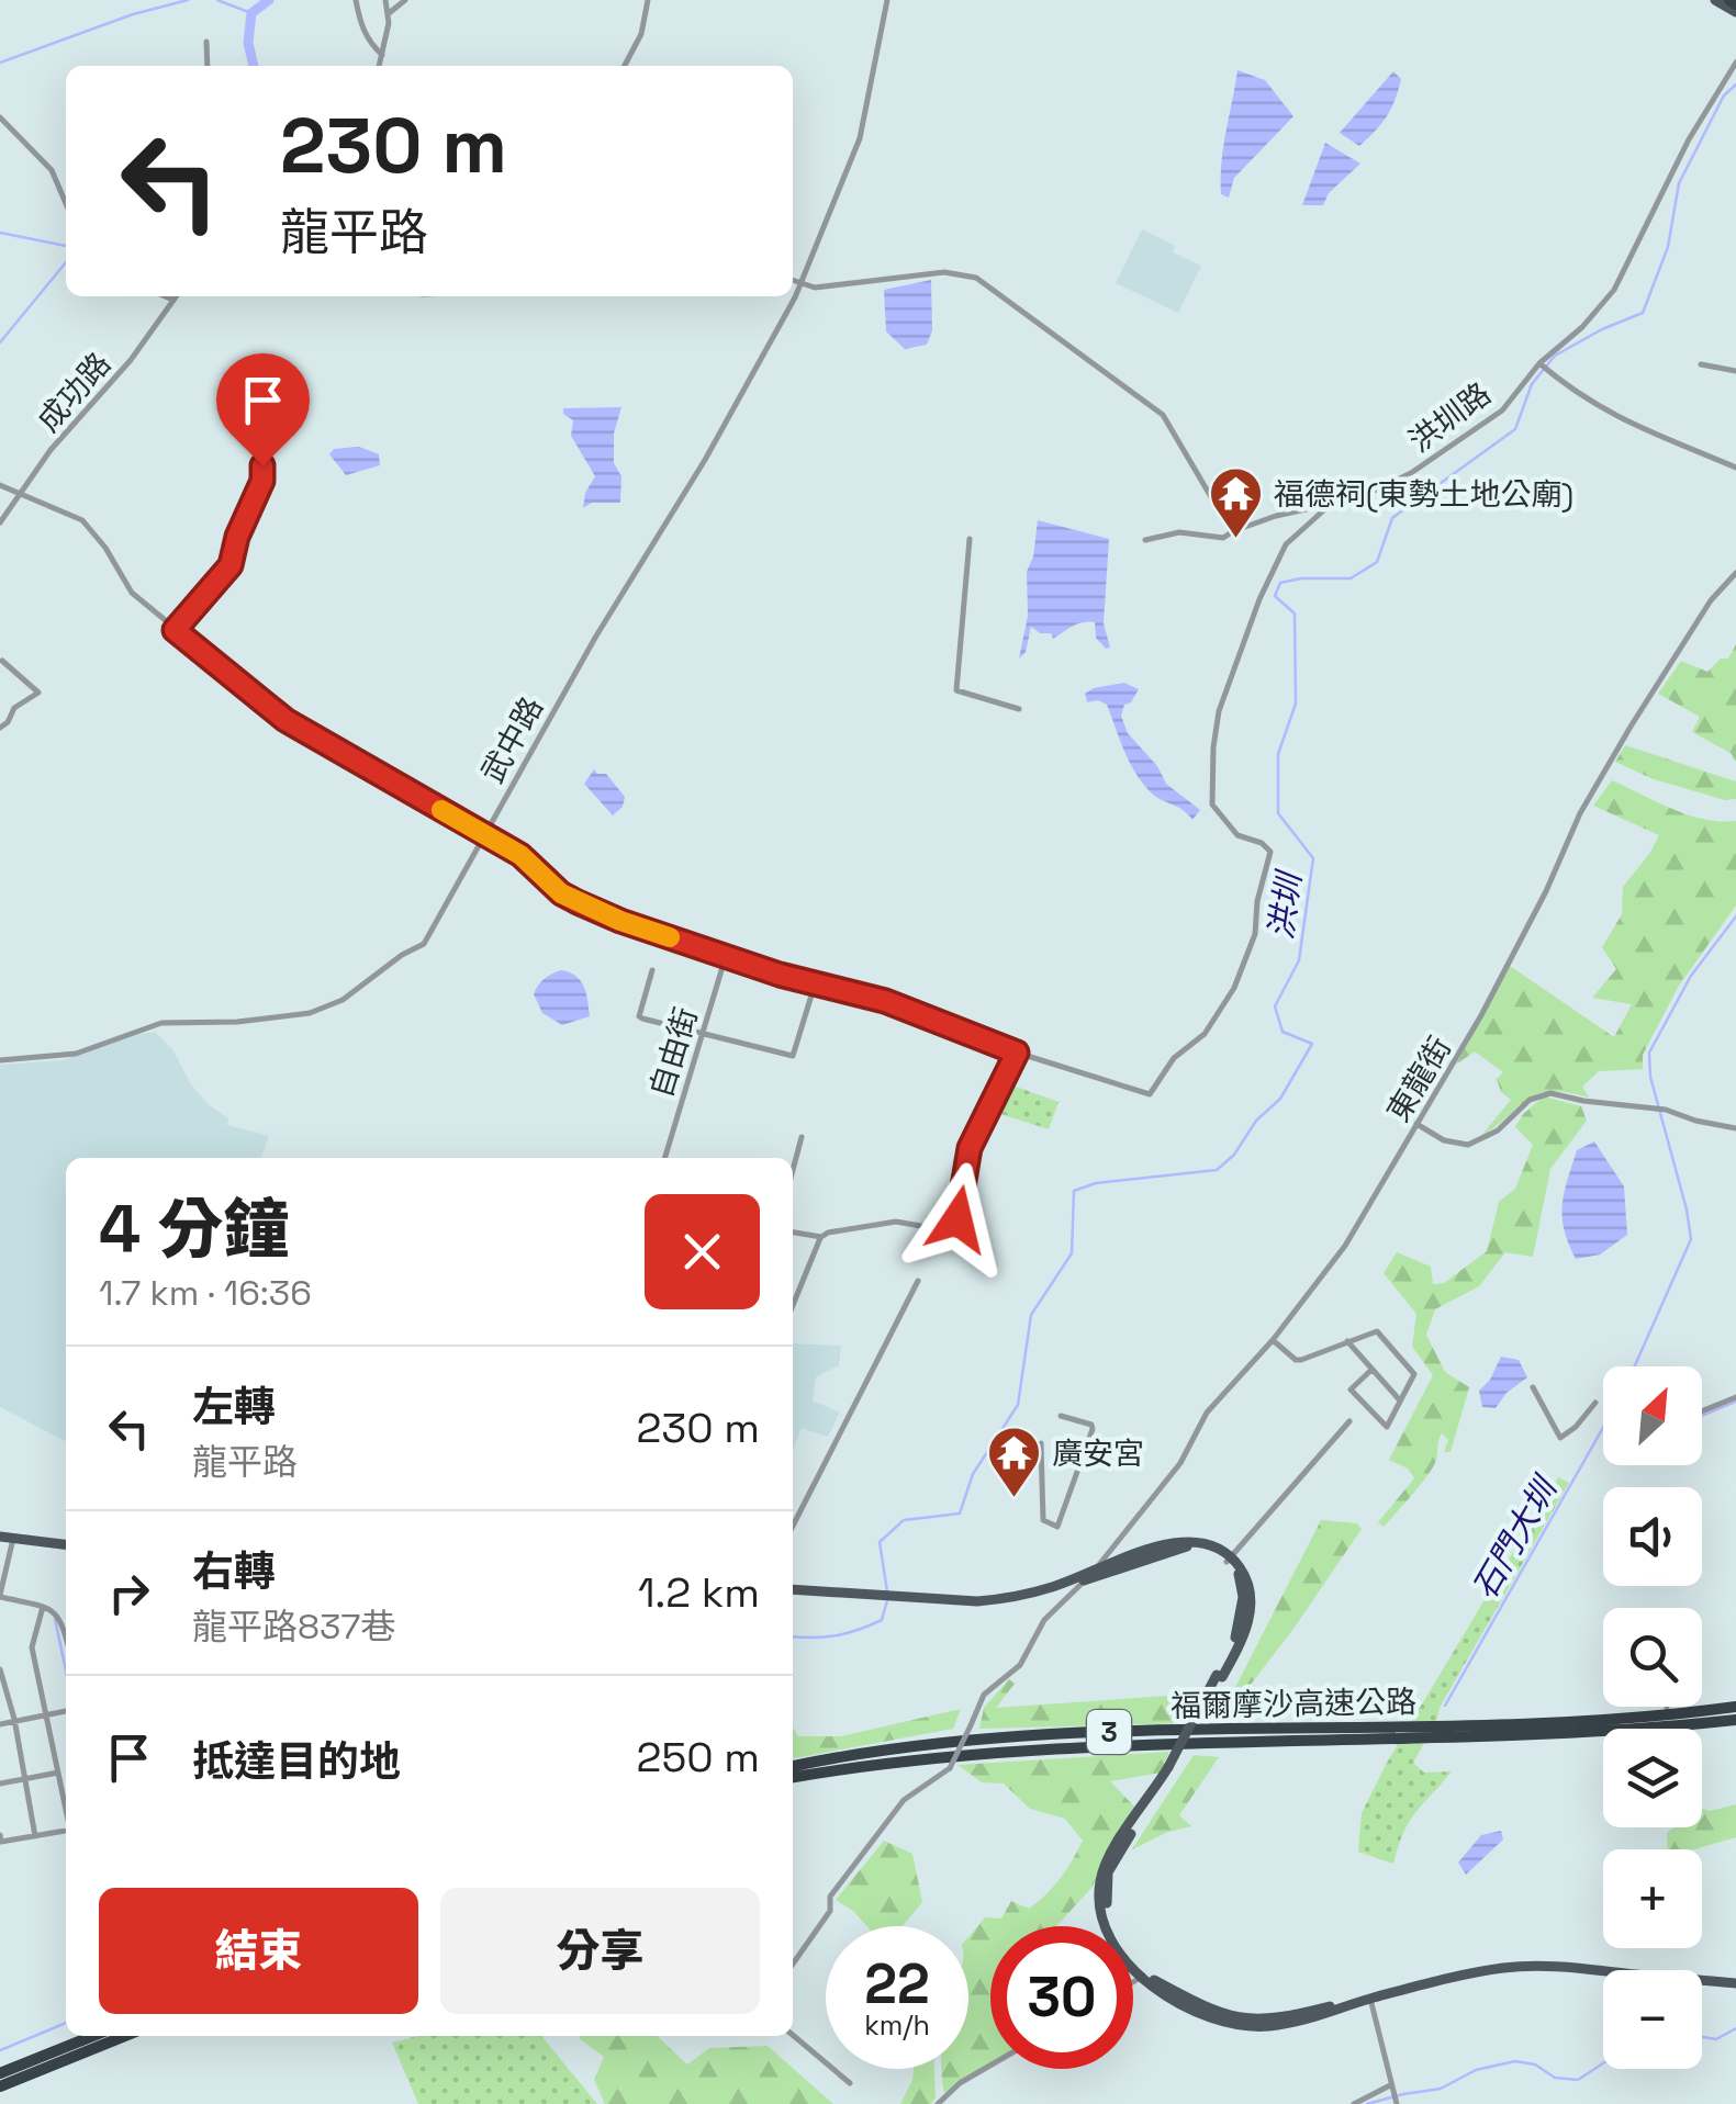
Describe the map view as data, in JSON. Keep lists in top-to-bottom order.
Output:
{
  "streets": {
    "highway": ["福爾摩沙高速公路", "3"],
    "street": [
      "成功路",
      "洪圳路",
      "武中路",
      "自由街",
      "東龍街"
    ]
  },
  "water": ["洪圳", "石門大圳"],
  "places": {
    "temple": ["福德祠(東勢土地公廟)", "廣安宮"]
  },
  "north": "top right",
  "page": {
    "turn": ["230 m", "龍平路"],
    "heading": ["4 分鐘", "1.7 km · 16:36"],
    "list": [
      {
        "name": "左轉",
        "note": "龍平路",
        "value": "230 m"
      },
      {
        "name": "右轉",
        "note": "龍平路837巷",
        "value": "1.2 km"
      },
      {
        "name": "抵達目的地",
        "value": "250 m"
      }
    ],
    "map_buttons": ["+", "−"],
    "buttons": ["結束", "分享"],
    "speed": "22 km/h",
    "limit": "30"
  }
}
